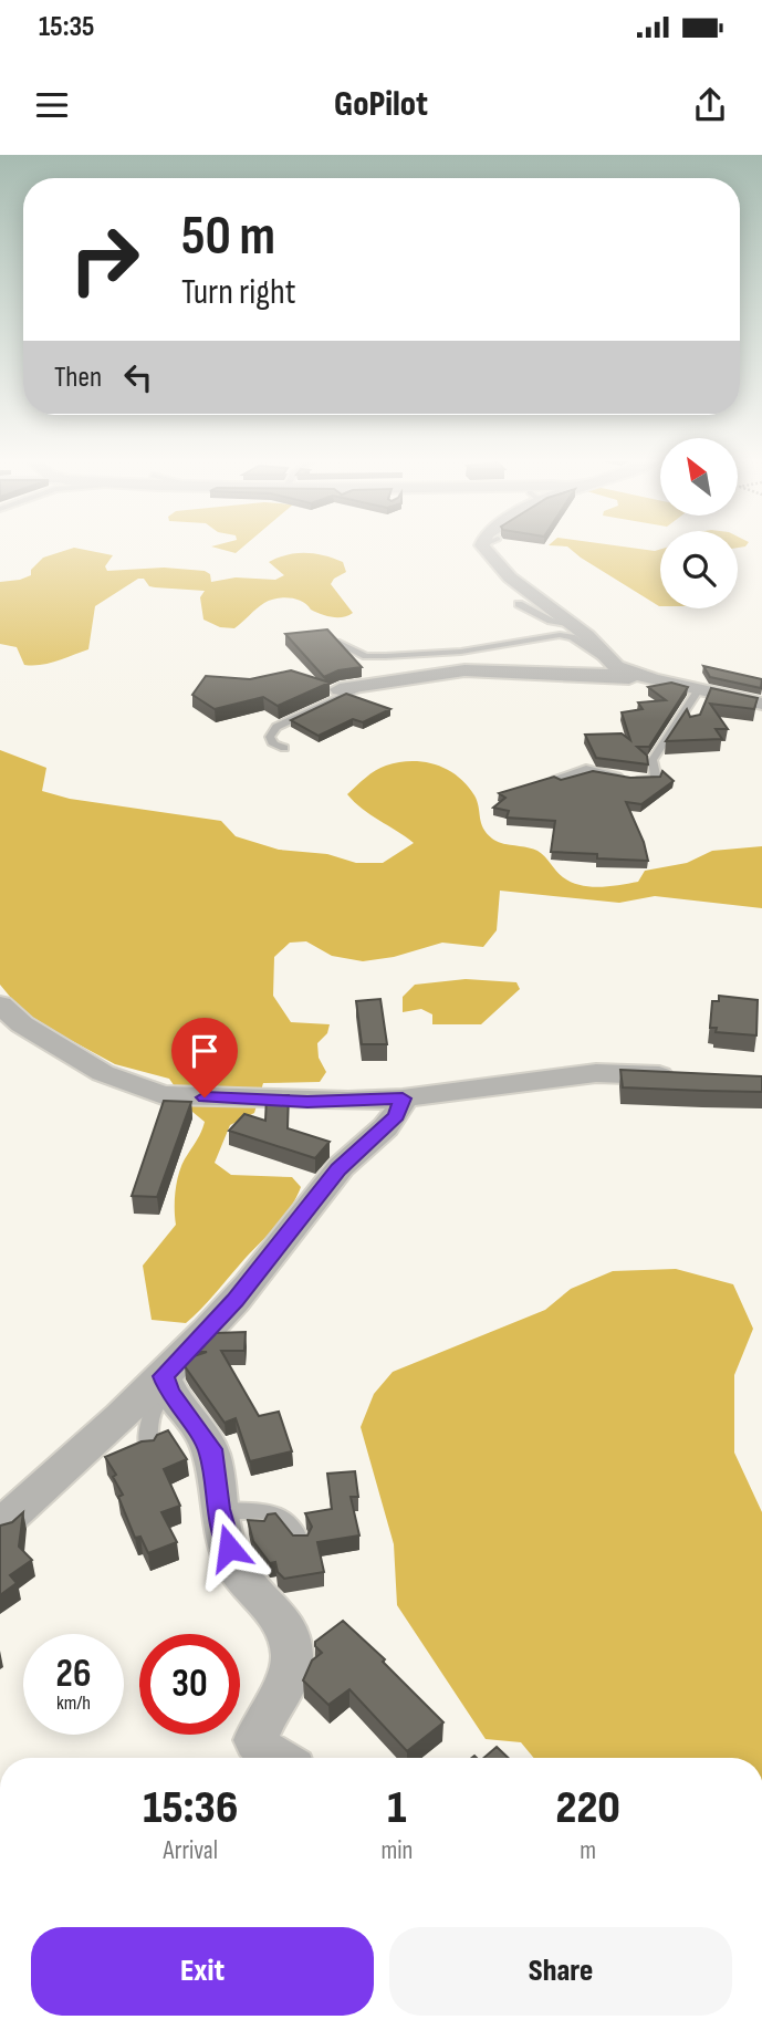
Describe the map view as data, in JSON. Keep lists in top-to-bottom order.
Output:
{
  "north": "top left",
  "page": {
    "status": "15:35",
    "header": "GoPilot",
    "turn": ["50 m", "Turn right"],
    "then": "Then",
    "speed": "26 km/h",
    "limit": "30",
    "eta": [
      "15:36",
      "Arrival",
      "1",
      "min",
      "220",
      "m"
    ],
    "buttons": ["Exit", "Share"]
  }
}
